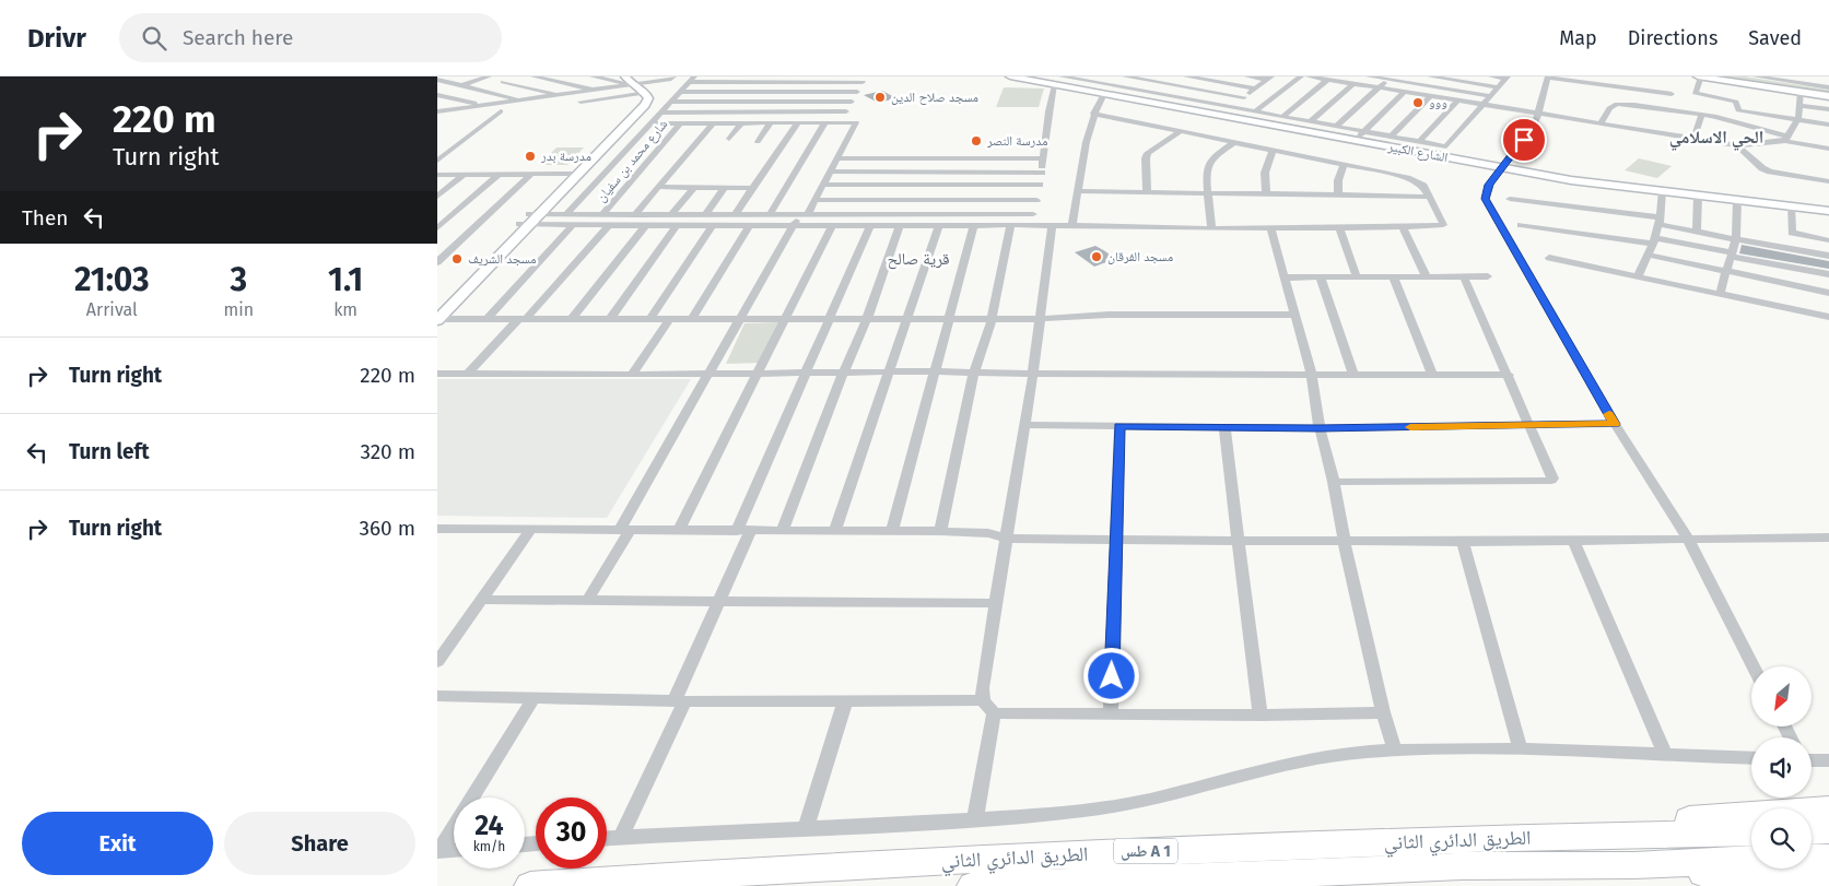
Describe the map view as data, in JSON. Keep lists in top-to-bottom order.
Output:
{
  "streets": {
    "highway": ["الطريق الدائري الثاني", "طس A 1"],
    "street": ["الشارع الكبير", "شارع محمد بن سفيان"]
  },
  "districts": ["الحي الاسلامي", "قرية صالح"],
  "places": [
    "مسجد صلاح الدين",
    "ووو",
    "مدرسة النصر",
    "مدرسة بدر",
    "مسجد الفرقان",
    "مسجد الشريف"
  ],
  "north": "bottom left",
  "page": {
    "header": "Drivr",
    "search": "Search here",
    "nav": ["Map", "Directions", "Saved"],
    "turn": ["220 m", "Turn right"],
    "then": "Then",
    "eta": [
      "21:03",
      "Arrival",
      "3",
      "min",
      "1.1",
      "km"
    ],
    "list": [
      {
        "name": "Turn right",
        "value": "220 m"
      },
      {
        "name": "Turn left",
        "value": "320 m"
      },
      {
        "name": "Turn right",
        "value": "360 m"
      }
    ],
    "speed": "24 km/h",
    "limit": "30",
    "buttons": ["Exit", "Share"]
  }
}
